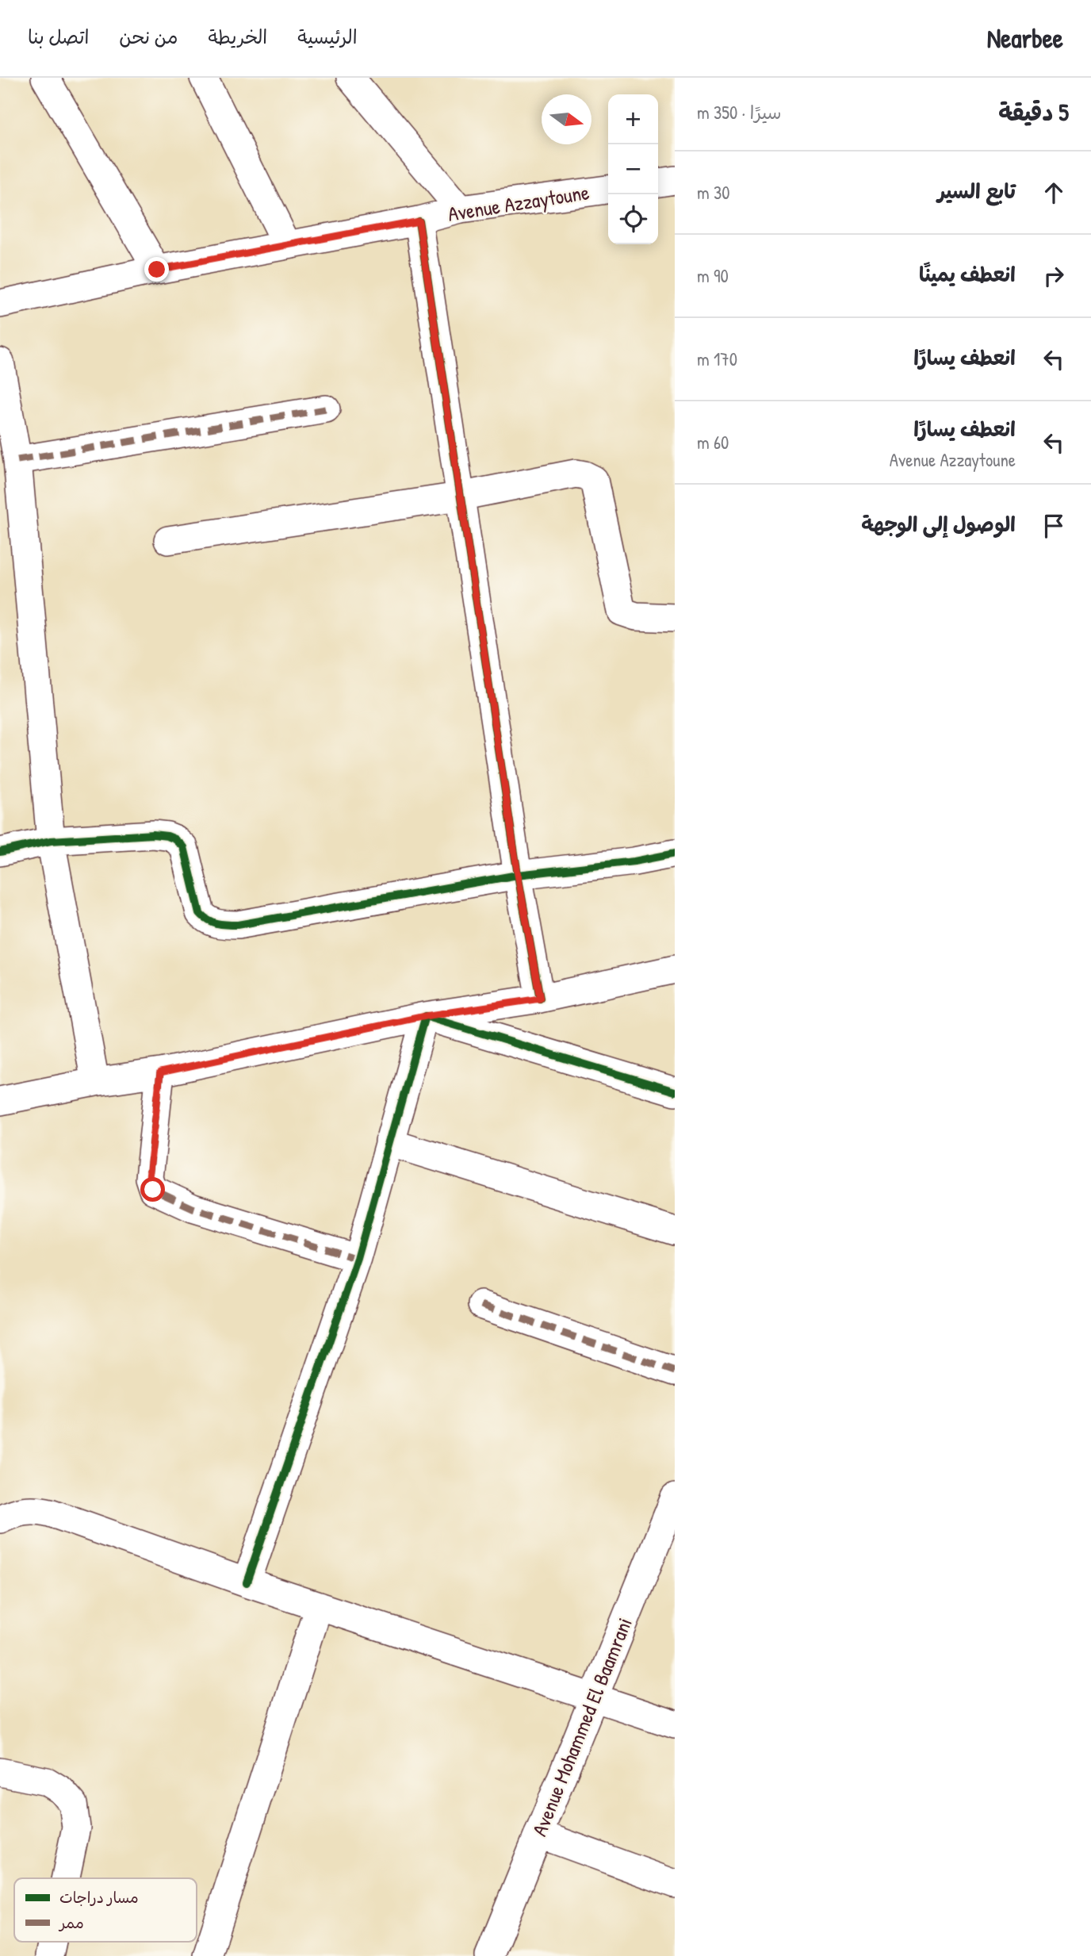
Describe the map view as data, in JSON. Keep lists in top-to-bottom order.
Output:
{
  "streets": {
    "street": ["Avenue Azzaytoune", "Avenue Mohammed El Baamrani"]
  },
  "legend": ["مسار دراجات", "ممر"],
  "north": "right",
  "page": {
    "header": "Nearbee",
    "nav": [
      "الرئيسية",
      "الخريطة",
      "من نحن",
      "اتصل بنا"
    ],
    "heading": ["5 دقيقة", "سيرًا · 350 m"],
    "map_buttons": ["+", "−"],
    "list": [
      ["تابع السير", "30 m"],
      ["انعطف يمينًا", "90 m"],
      ["انعطف يسارًا", "170 m"],
      ["انعطف يسارًا", "Avenue Azzaytoune", "60 m"],
      "الوصول إلى الوجهة"
    ]
  }
}
